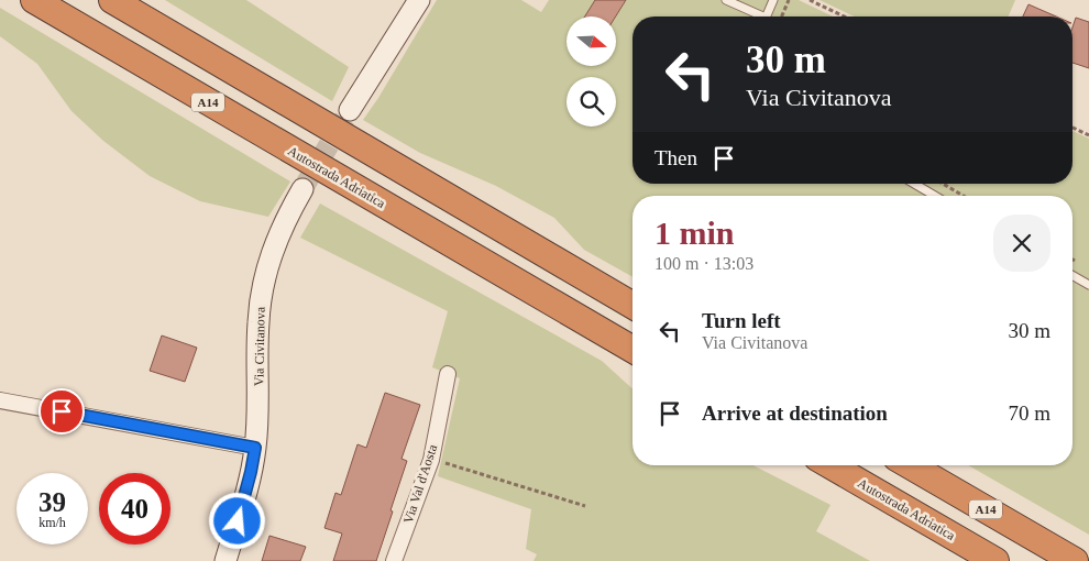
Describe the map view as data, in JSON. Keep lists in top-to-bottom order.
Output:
{
  "streets": {
    "highway": ["A14", "Autostrada Adriatica"],
    "street": ["Via Civitanova", "Via Val d'Aosta"]
  },
  "north": "right",
  "page": {
    "turn": ["30 m", "Via Civitanova"],
    "then": "Then",
    "heading": ["1 min", "100 m · 13:03"],
    "list": [
      {
        "name": "Turn left",
        "note": "Via Civitanova",
        "value": "30 m"
      },
      {
        "name": "Arrive at destination",
        "value": "70 m"
      }
    ],
    "speed": "39 km/h",
    "limit": "40"
  }
}
